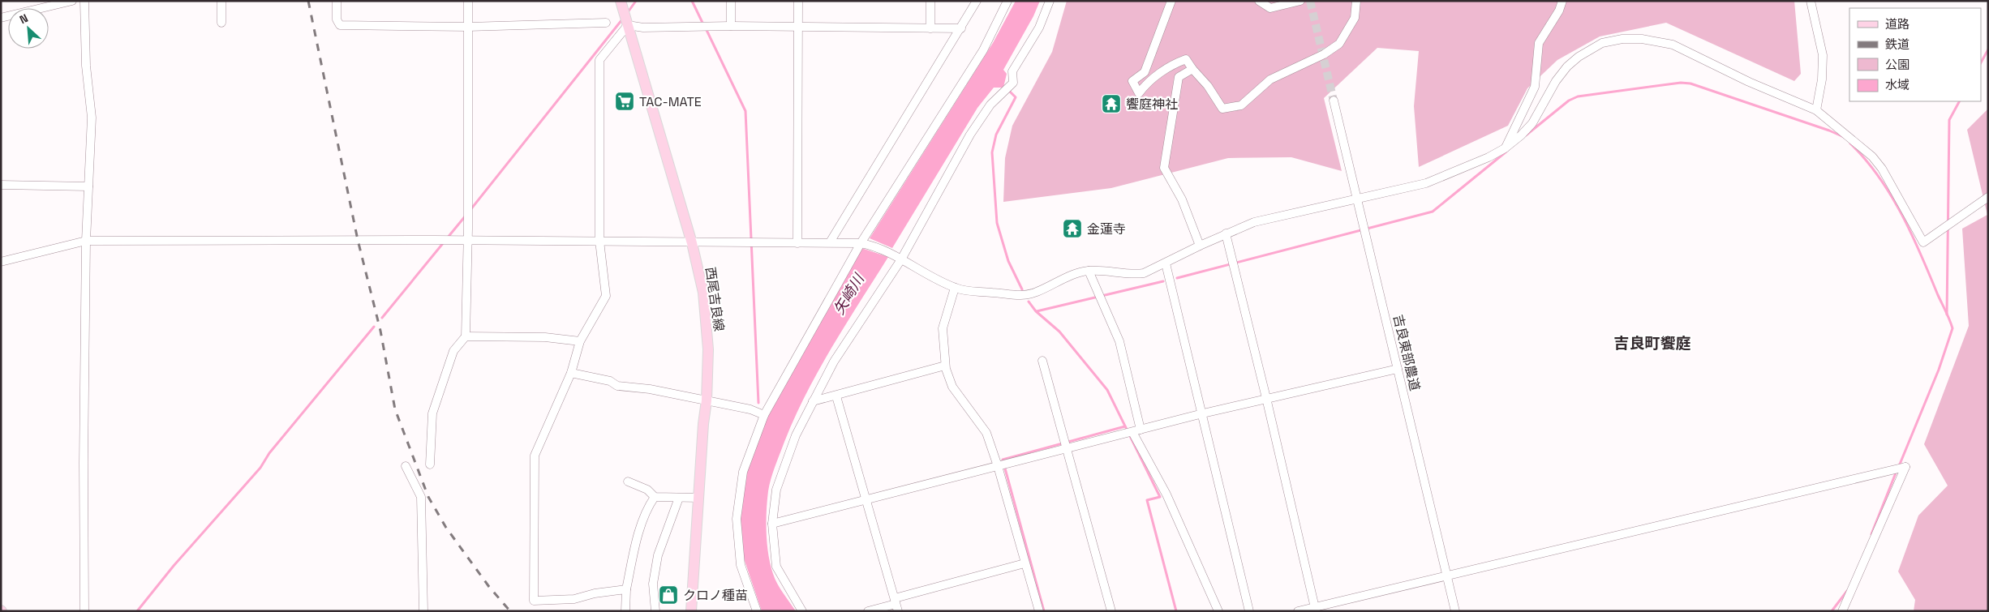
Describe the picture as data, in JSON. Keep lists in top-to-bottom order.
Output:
{
  "streets": {
    "main road": ["西尾吉良線"],
    "street": ["吉良東部農道"]
  },
  "districts": ["吉良町饗庭"],
  "water": ["矢崎川"],
  "places": {
    "supermarket": ["TAC-MATE"],
    "temple": ["饗庭神社", "金蓮寺"],
    "shop": ["クロノ種苗"]
  },
  "legend": [
    "道路",
    "鉄道",
    "公園",
    "水域"
  ],
  "north": "top left"
}
